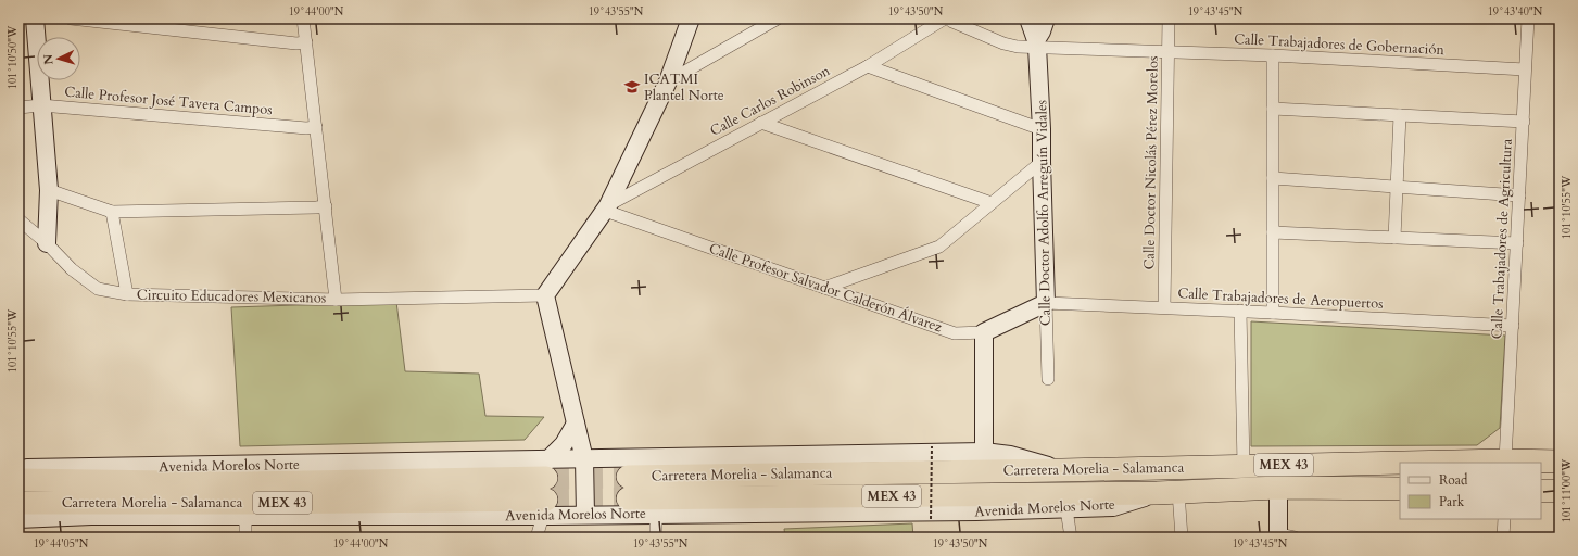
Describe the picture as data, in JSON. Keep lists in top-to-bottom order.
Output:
{
  "streets": {
    "highway": ["MEX 43", "Carretera Morelia - Salamanca"],
    "street": [
      "Calle Trabajadores de Gobernación",
      "Calle Profesor José Tavera Campos",
      "Calle Carlos Robinson",
      "Calle Doctor Nicolás Pérez Morelos",
      "Calle Doctor Adolfo Arreguín Vidales",
      "Calle Trabajadores de Agricultura",
      "Calle Profesor Salvador Calderón Álvarez",
      "Circuito Educadores Mexicanos",
      "Calle Trabajadores de Aeropuertos",
      "Avenida Morelos Norte"
    ]
  },
  "crossings": [
    ["Calle Trabajadores de Gobernación", "Calle Doctor Nicolás Pérez Morelos"],
    ["Calle Trabajadores de Gobernación", "Calle Doctor Adolfo Arreguín Vidales"],
    ["Calle Trabajadores de Gobernación", "Calle Trabajadores de Agricultura"],
    ["Calle Carlos Robinson", "Calle Profesor Salvador Calderón Álvarez"],
    ["Calle Doctor Nicolás Pérez Morelos", "Calle Trabajadores de Aeropuertos"],
    ["Calle Doctor Adolfo Arreguín Vidales", "Calle Profesor Salvador Calderón Álvarez"],
    ["Calle Doctor Adolfo Arreguín Vidales", "Calle Trabajadores de Aeropuertos"],
    ["Calle Trabajadores de Agricultura", "Calle Trabajadores de Aeropuertos"],
    ["Calle Trabajadores de Agricultura", "Carretera Morelia - Salamanca"],
    ["Calle Profesor Salvador Calderón Álvarez", "Calle Trabajadores de Aeropuertos"],
    ["Avenida Morelos Norte", "Carretera Morelia - Salamanca"]
  ],
  "places": {
    "school or university": ["ICATMI Plantel Norte"]
  },
  "legend": ["Road", "Park"],
  "north": "left",
  "coordinates": [
    "19°44'00\"N",
    "19°43'55\"N",
    "19°43'50\"N",
    "19°43'45\"N",
    "19°43'40\"N",
    "101°10'50\"W",
    "101°10'55\"W",
    "101°11'00\"W",
    "19°44'05\"N"
  ]
}
